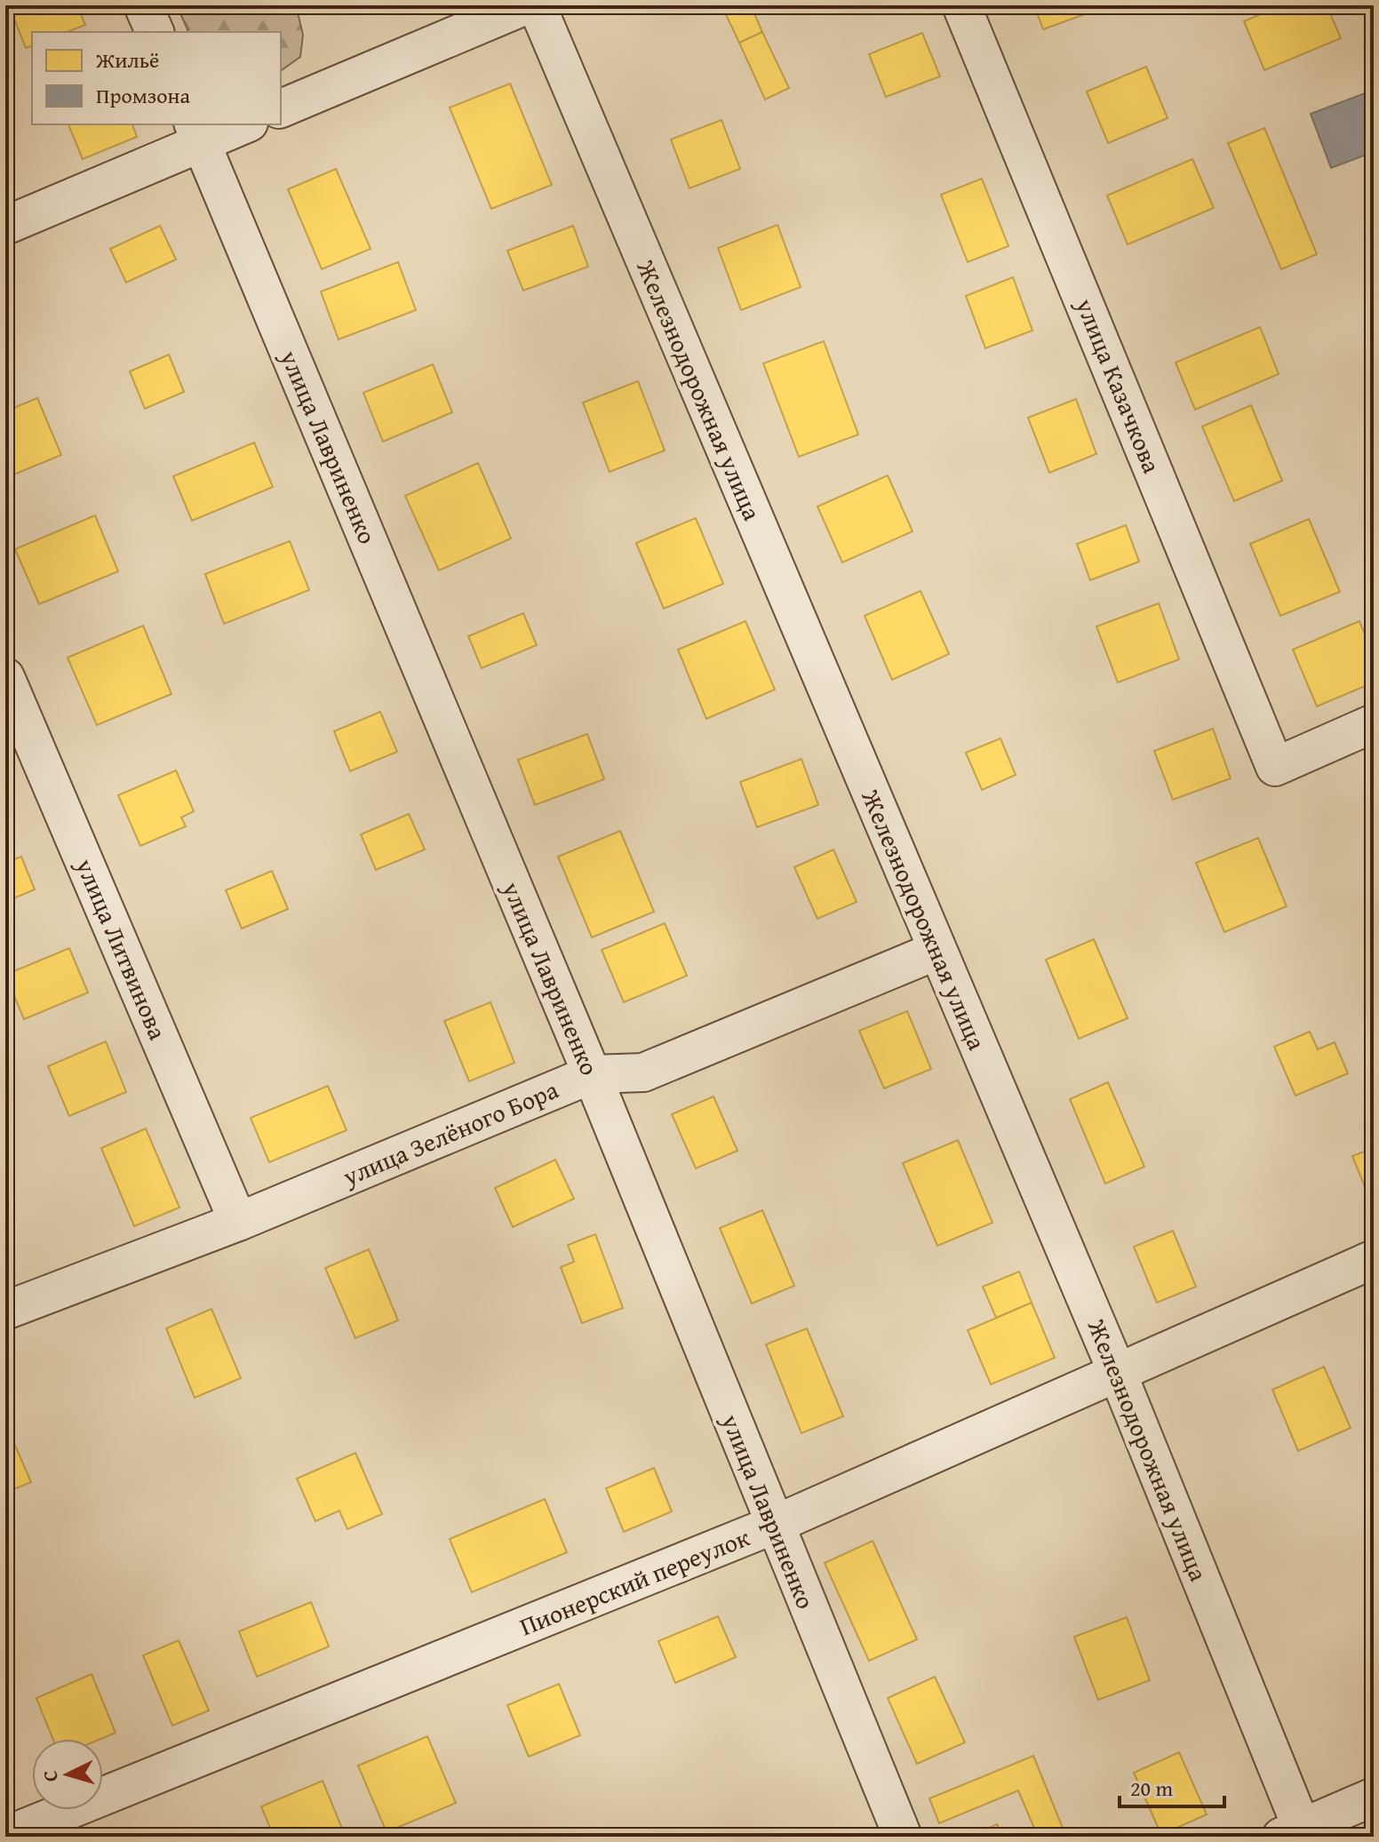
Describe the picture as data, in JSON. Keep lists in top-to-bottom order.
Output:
{
  "streets": {
    "street": [
      "улица Казачкова",
      "Железнодорожная улица",
      "улица Лавриненко",
      "улица Литвинова",
      "улица Зелёного Бора",
      "Пионерский переулок"
    ]
  },
  "crossings": [
    ["Железнодорожная улица", "улица Зелёного Бора"],
    ["Железнодорожная улица", "Пионерский переулок"],
    ["улица Лавриненко", "улица Зелёного Бора"],
    ["улица Лавриненко", "Пионерский переулок"],
    ["улица Литвинова", "улица Зелёного Бора"]
  ],
  "legend": ["Жильё", "Промзона"],
  "scale_bar": "20 m",
  "north": "left"
}
